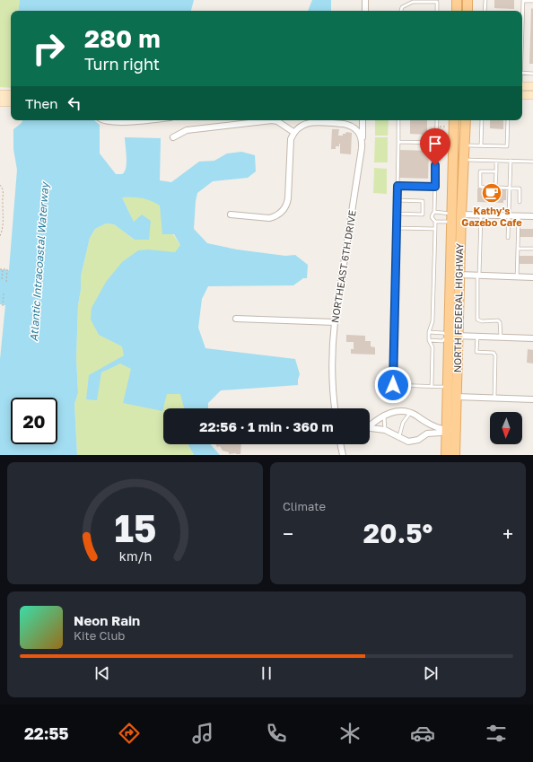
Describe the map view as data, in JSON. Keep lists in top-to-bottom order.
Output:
{
  "streets": {
    "main road": ["NORTH FEDERAL HIGHWAY"],
    "street": ["NORTHEAST 6TH DRIVE"]
  },
  "water": ["Atlantic Intracoastal Waterway"],
  "places": {
    "cafe": ["Kathy's Gazebo Cafe"]
  },
  "north": "bottom",
  "page": {
    "turn": ["280 m", "Turn right"],
    "then": "Then",
    "limit": "20",
    "trip": "22:56 · 1 min · 360 m",
    "tile": "Climate",
    "heat": ["−", "20.5°", "+"],
    "song": ["Neon Rain", "Kite Club"],
    "tabs": "22:55",
    "gauge": ["15", "km/h"]
  }
}
